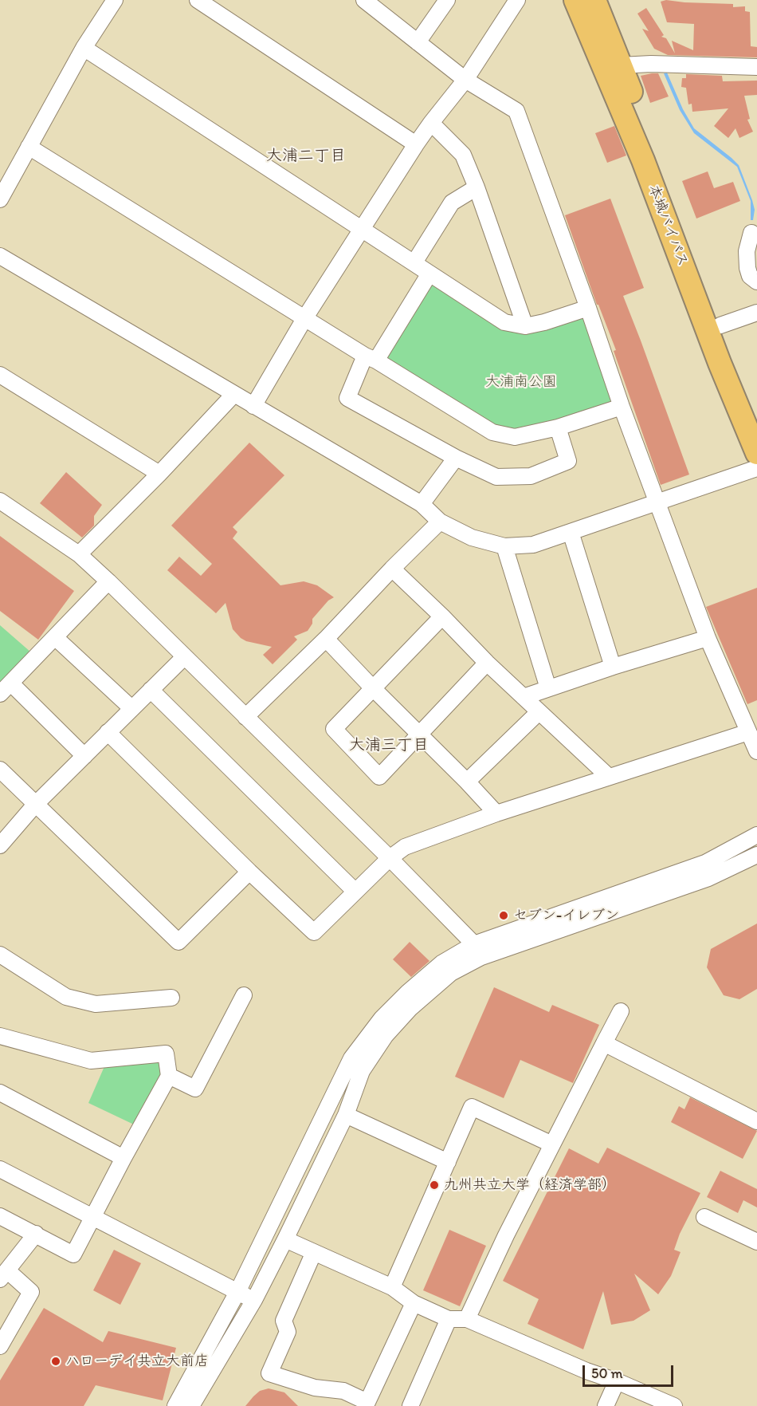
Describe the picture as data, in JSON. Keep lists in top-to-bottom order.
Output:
{
  "streets": {
    "highway": ["本城バイパス"]
  },
  "districts": ["大浦二丁目", "大浦三丁目"],
  "parks": ["大浦南公園"],
  "places": ["セブン-イレブン", "九州共立大学（経済学部）", "ハローデイ共立大前店"],
  "scale_bar": "50 m"
}
